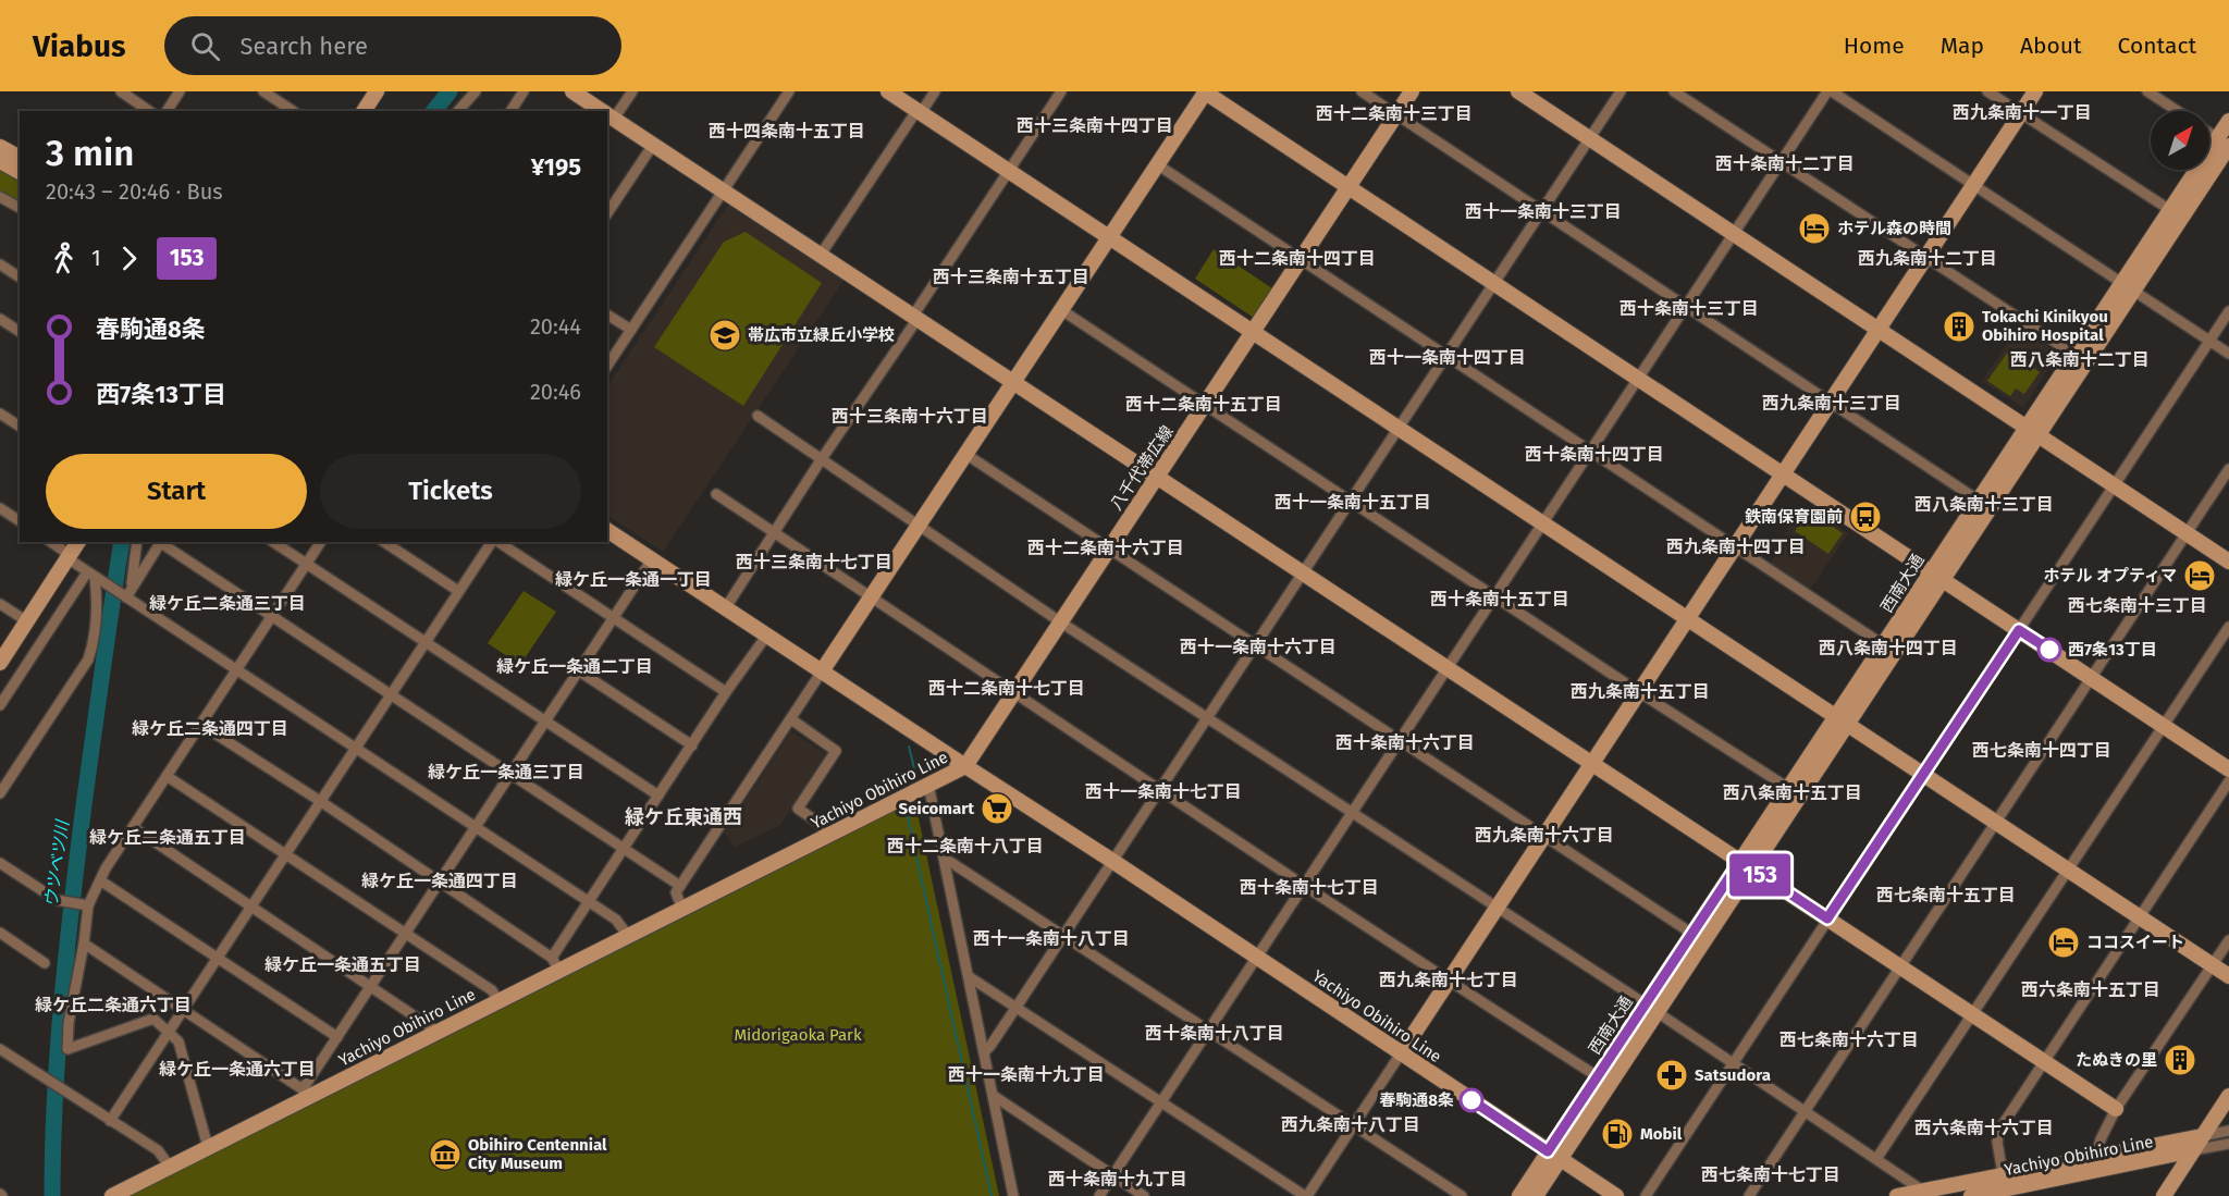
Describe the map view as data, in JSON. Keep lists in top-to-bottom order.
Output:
{
  "streets": {
    "street": ["八千代帯広線", "西南大通", "Yachiyo Obihiro Line"]
  },
  "crossings": [
    ["八千代帯広線", "Yachiyo Obihiro Line"],
    ["西南大通", "Yachiyo Obihiro Line"]
  ],
  "districts": [
    "西九条南十一丁目",
    "西十二条南十三丁目",
    "西十三条南十四丁目",
    "西十四条南十五丁目",
    "西十条南十二丁目",
    "西十一条南十三丁目",
    "西十二条南十四丁目",
    "西九条南十二丁目",
    "西十三条南十五丁目",
    "西十条南十三丁目",
    "西十一条南十四丁目",
    "西八条南十二丁目",
    "西九条南十三丁目",
    "西十二条南十五丁目",
    "西十三条南十六丁目",
    "西十条南十四丁目",
    "西十一条南十五丁目",
    "西八条南十三丁目",
    "西九条南十四丁目",
    "西十二条南十六丁目",
    "西十三条南十七丁目",
    "緑ケ丘一条通一丁目",
    "西十条南十五丁目",
    "緑ケ丘二条通三丁目",
    "西七条南十三丁目",
    "西十一条南十六丁目",
    "西八条南十四丁目",
    "緑ケ丘一条通二丁目",
    "西十二条南十七丁目",
    "西九条南十五丁目",
    "緑ケ丘二条通四丁目",
    "西十条南十六丁目",
    "西七条南十四丁目",
    "緑ケ丘一条通三丁目",
    "西十一条南十七丁目",
    "西八条南十五丁目",
    "緑ケ丘東通西",
    "西九条南十六丁目",
    "緑ケ丘二条通五丁目",
    "西十二条南十八丁目",
    "緑ケ丘一条通四丁目",
    "西十条南十七丁目",
    "西七条南十五丁目",
    "西十一条南十八丁目",
    "緑ケ丘一条通五丁目",
    "西九条南十七丁目",
    "西六条南十五丁目",
    "緑ケ丘二条通六丁目",
    "西十条南十八丁目",
    "西七条南十六丁目",
    "緑ケ丘一条通六丁目",
    "西十一条南十九丁目",
    "西九条南十八丁目",
    "西六条南十六丁目",
    "西七条南十七丁目",
    "西十条南十九丁目"
  ],
  "water": ["ウツベツ川"],
  "parks": ["Midorigaoka Park"],
  "places": {
    "hotel": ["ホテル森の時間", "ホテル オプティマ", "ココスイート"],
    "building": ["Tokachi Kinikyou Obihiro Hospital", "たぬきの里"],
    "school or university": ["帯広市立緑丘小学校"],
    "bus stop": ["鉄南保育園前"],
    "other": ["西7条13丁目", "春駒通8条"],
    "supermarket": ["Seicomart"],
    "pharmacy": ["Satsudora"],
    "fuel station": ["Mobil"],
    "museum": ["Obihiro Centennial City Museum"]
  },
  "lines": ["bus line 153"],
  "north": "top right",
  "page": {
    "header": "Viabus",
    "search": "Search here",
    "nav": [
      "Home",
      "Map",
      "About",
      "Contact"
    ],
    "on_map": "153",
    "heading": ["3 min", "20:43 – 20:46 · Bus", "¥195"],
    "legs": ["1", "153"],
    "list": [
      {
        "name": "春駒通8条",
        "value": "20:44"
      },
      {
        "name": "西7条13丁目",
        "value": "20:46"
      }
    ],
    "buttons": ["Start", "Tickets"]
  }
}
